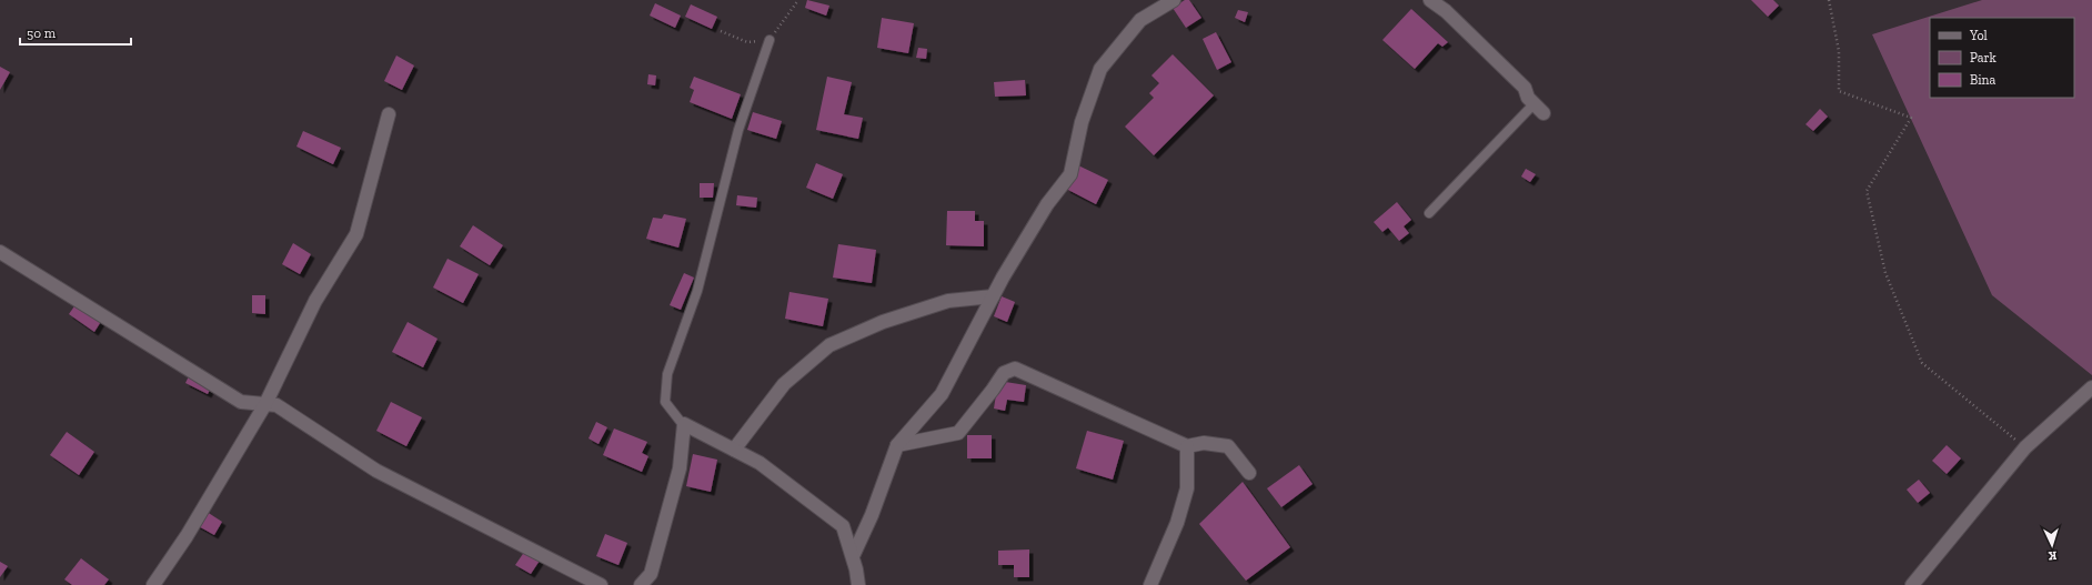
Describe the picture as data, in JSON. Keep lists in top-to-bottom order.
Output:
{
  "legend": ["Yol", "Park", "Bina"],
  "scale_bar": "50 m",
  "north": "bottom"
}
